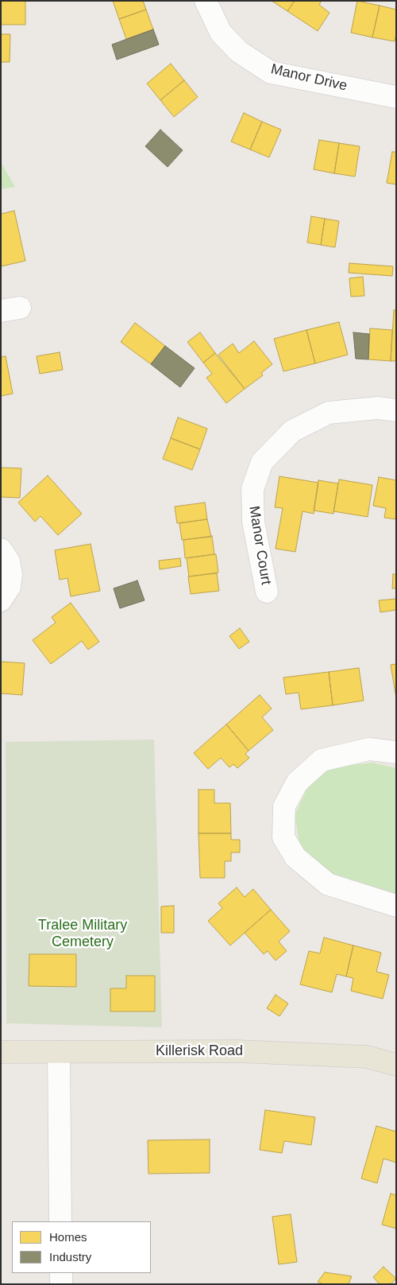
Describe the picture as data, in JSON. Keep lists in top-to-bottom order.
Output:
{
  "streets": {
    "main road": ["Killerisk Road"],
    "street": ["Manor Drive", "Manor Court"]
  },
  "parks": ["Tralee Military Cemetery"],
  "legend": ["Homes", "Industry"]
}
